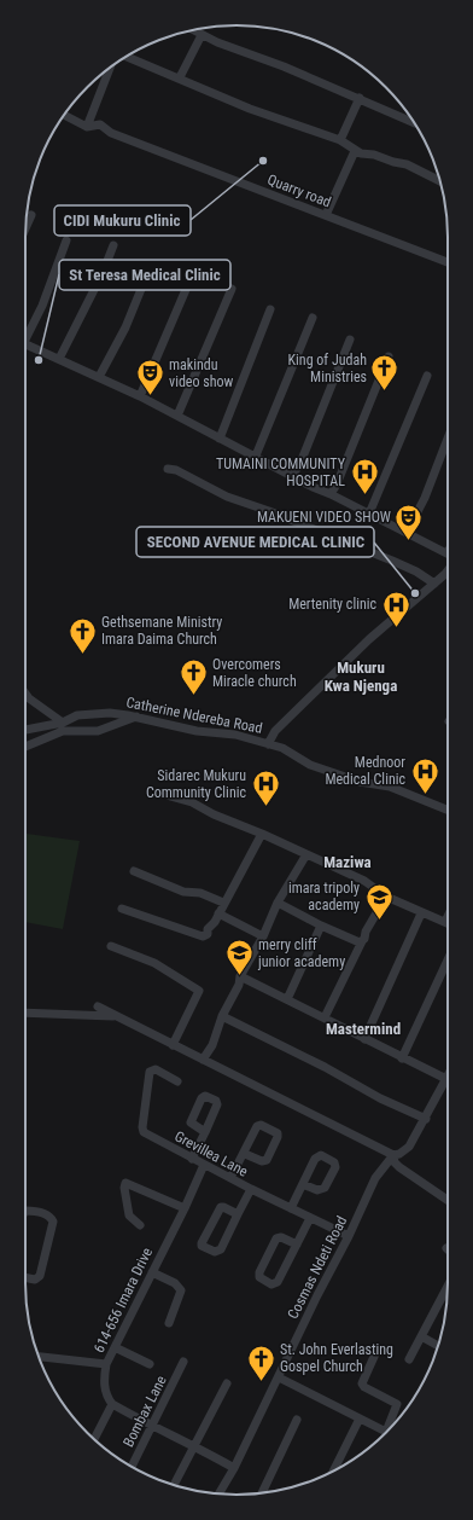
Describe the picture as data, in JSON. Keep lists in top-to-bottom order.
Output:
{
  "streets": {
    "street": [
      "Quarry road",
      "Catherine Ndereba Road",
      "Grevillea Lane",
      "Cosmas Ndeti Road",
      "614-656 Imara Drive",
      "Bombax Lane"
    ]
  },
  "crossings": [
    ["Grevillea Lane", "Cosmas Ndeti Road"],
    ["Grevillea Lane", "614-656 Imara Drive"]
  ],
  "districts": ["Mukuru Kwa Njenga", "Maziwa", "Mastermind"],
  "places": {
    "other": ["CIDI Mukuru Clinic", "St Teresa Medical Clinic", "SECOND AVENUE MEDICAL CLINIC"],
    "church": [
      "King of Judah Ministries",
      "Gethsemane Ministry Imara Daima Church",
      "Overcomers Miracle church",
      "St. John Everlasting Gospel Church"
    ],
    "theatre": ["makindu video show", "MAKUENI VIDEO SHOW"],
    "hospital": [
      "TUMAINI COMMUNITY HOSPITAL",
      "Mertenity clinic",
      "Mednoor Medical Clinic",
      "Sidarec Mukuru Community Clinic"
    ],
    "school or university": ["imara tripoly academy", "merry cliff junior academy"]
  }
}
